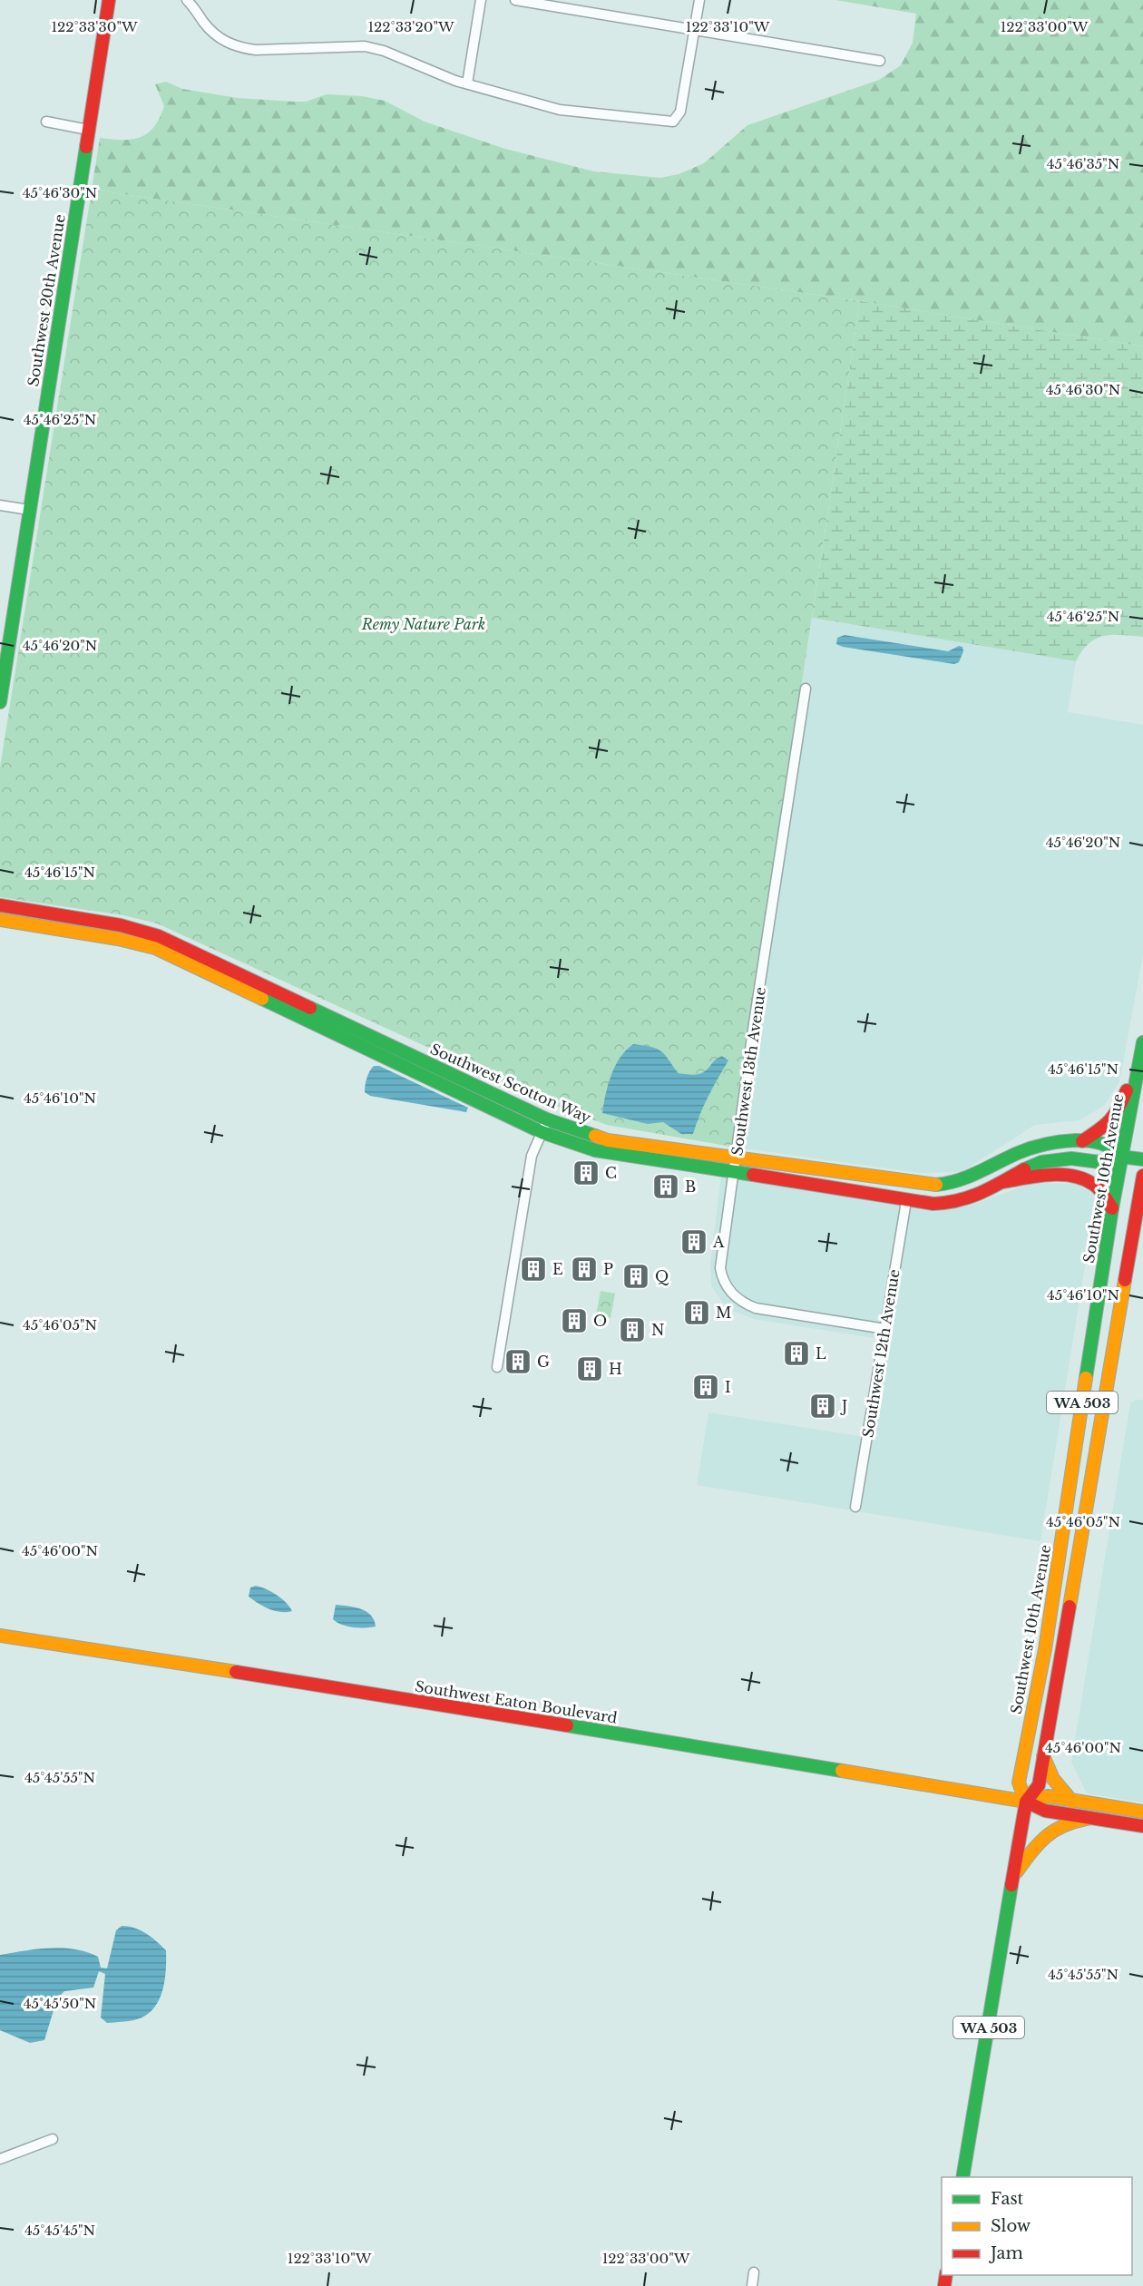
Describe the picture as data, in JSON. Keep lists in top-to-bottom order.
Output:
{
  "streets": {
    "main road": [
      "Southwest 20th Avenue",
      "Southwest Scotton Way",
      "Southwest 10th Avenue",
      "WA 503",
      "Southwest Eaton Boulevard"
    ],
    "street": ["Southwest 13th Avenue", "Southwest 12th Avenue"]
  },
  "crossings": [
    ["Southwest 13th Avenue", "Southwest Scotton Way"],
    ["Southwest 13th Avenue", "Southwest 12th Avenue"],
    ["Southwest Scotton Way", "Southwest 10th Avenue"],
    ["Southwest Scotton Way", "Southwest 12th Avenue"],
    ["Southwest 10th Avenue", "Southwest Eaton Boulevard"]
  ],
  "parks": ["Remy Nature Park"],
  "places": {
    "building": [
      "C",
      "B",
      "A",
      "E",
      "P",
      "Q",
      "M",
      "O",
      "N",
      "L",
      "G",
      "H",
      "I",
      "J"
    ]
  },
  "legend": ["Fast", "Slow", "Jam"],
  "coordinates": [
    "122°33'30\"W",
    "122°33'20\"W",
    "122°33'10\"W",
    "122°33'00\"W",
    "45°46'35\"N",
    "45°46'30\"N",
    "45°46'25\"N",
    "45°46'20\"N",
    "45°46'15\"N",
    "45°46'10\"N",
    "45°46'05\"N",
    "45°46'00\"N",
    "45°45'55\"N",
    "45°45'50\"N",
    "45°45'45\"N"
  ]
}
